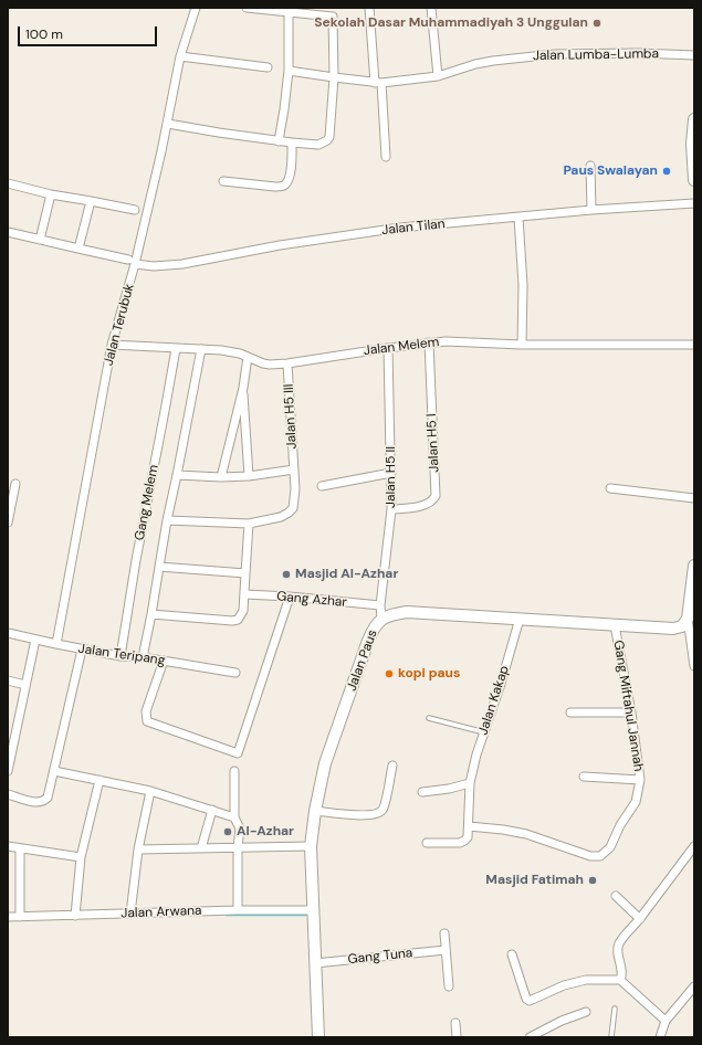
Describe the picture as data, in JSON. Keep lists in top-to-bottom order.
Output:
{
  "streets": {
    "main road": ["Jalan Paus"],
    "street": [
      "Jalan Lumba-Lumba",
      "Jalan Tilan",
      "Jalan Terubuk",
      "Jalan Melem",
      "Jalan H5 III",
      "Jalan H5 I",
      "Jalan H5 II",
      "Gang Melem",
      "Gang Azhar",
      "Jalan Teripang",
      "Jalan Kakap",
      "Gang Miftahul Jannah",
      "Jalan Arwana",
      "Gang Tuna"
    ]
  },
  "crossings": [
    ["Jalan Tilan", "Jalan Terubuk"],
    ["Jalan Terubuk", "Jalan Melem"],
    ["Jalan Terubuk", "Jalan Teripang"],
    ["Jalan Melem", "Jalan H5 III"],
    ["Jalan Melem", "Jalan H5 I"],
    ["Jalan Melem", "Jalan H5 II"],
    ["Jalan Melem", "Gang Melem"],
    ["Jalan H5 I", "Jalan H5 II"],
    ["Jalan H5 II", "Gang Azhar"],
    ["Jalan H5 II", "Jalan Paus"],
    ["Gang Melem", "Jalan Teripang"],
    ["Jalan Paus", "Jalan Kakap"],
    ["Jalan Paus", "Gang Miftahul Jannah"],
    ["Jalan Paus", "Jalan Arwana"],
    ["Jalan Paus", "Gang Tuna"],
    ["Jalan Kakap", "Gang Miftahul Jannah"]
  ],
  "places": [
    "Sekolah Dasar Muhammadiyah 3 Unggulan",
    "Paus Swalayan",
    "Masjid Al-Azhar",
    "kopi paus",
    "Al-Azhar",
    "Masjid Fatimah"
  ],
  "scale_bar": "100 m"
}
